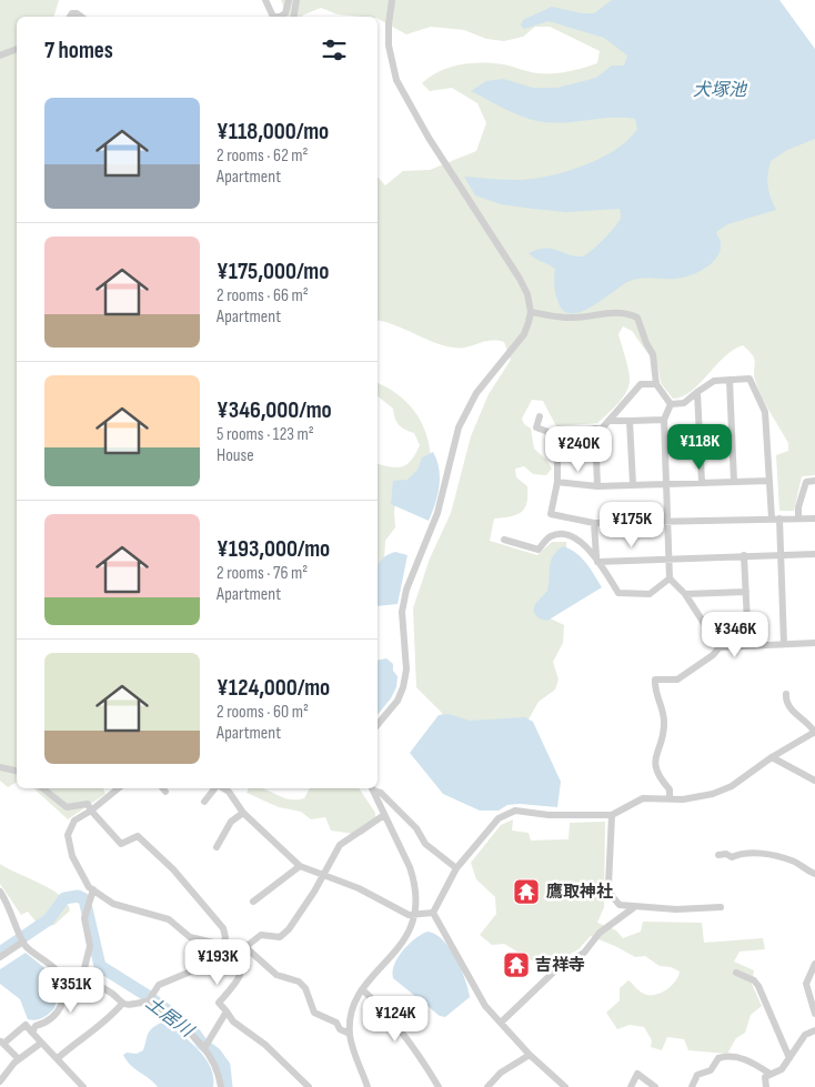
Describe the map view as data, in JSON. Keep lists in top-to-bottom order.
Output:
{
  "water": ["犬塚池", "土居川"],
  "places": {
    "temple": ["鷹取神社", "吉祥寺"]
  },
  "page": {
    "heading": "7 homes",
    "list": [
      {
        "name": "¥118,000/mo",
        "note": "2 rooms · 62 m² · Apartment"
      },
      {
        "name": "¥175,000/mo",
        "note": "2 rooms · 66 m² · Apartment"
      },
      {
        "name": "¥346,000/mo",
        "note": "5 rooms · 123 m² · House"
      },
      {
        "name": "¥193,000/mo",
        "note": "2 rooms · 76 m² · Apartment"
      },
      {
        "name": "¥124,000/mo",
        "note": "2 rooms · 60 m² · Apartment"
      }
    ],
    "price": [
      "¥118K",
      "¥240K",
      "¥175K",
      "¥346K",
      "¥193K",
      "¥351K",
      "¥124K"
    ]
  }
}
